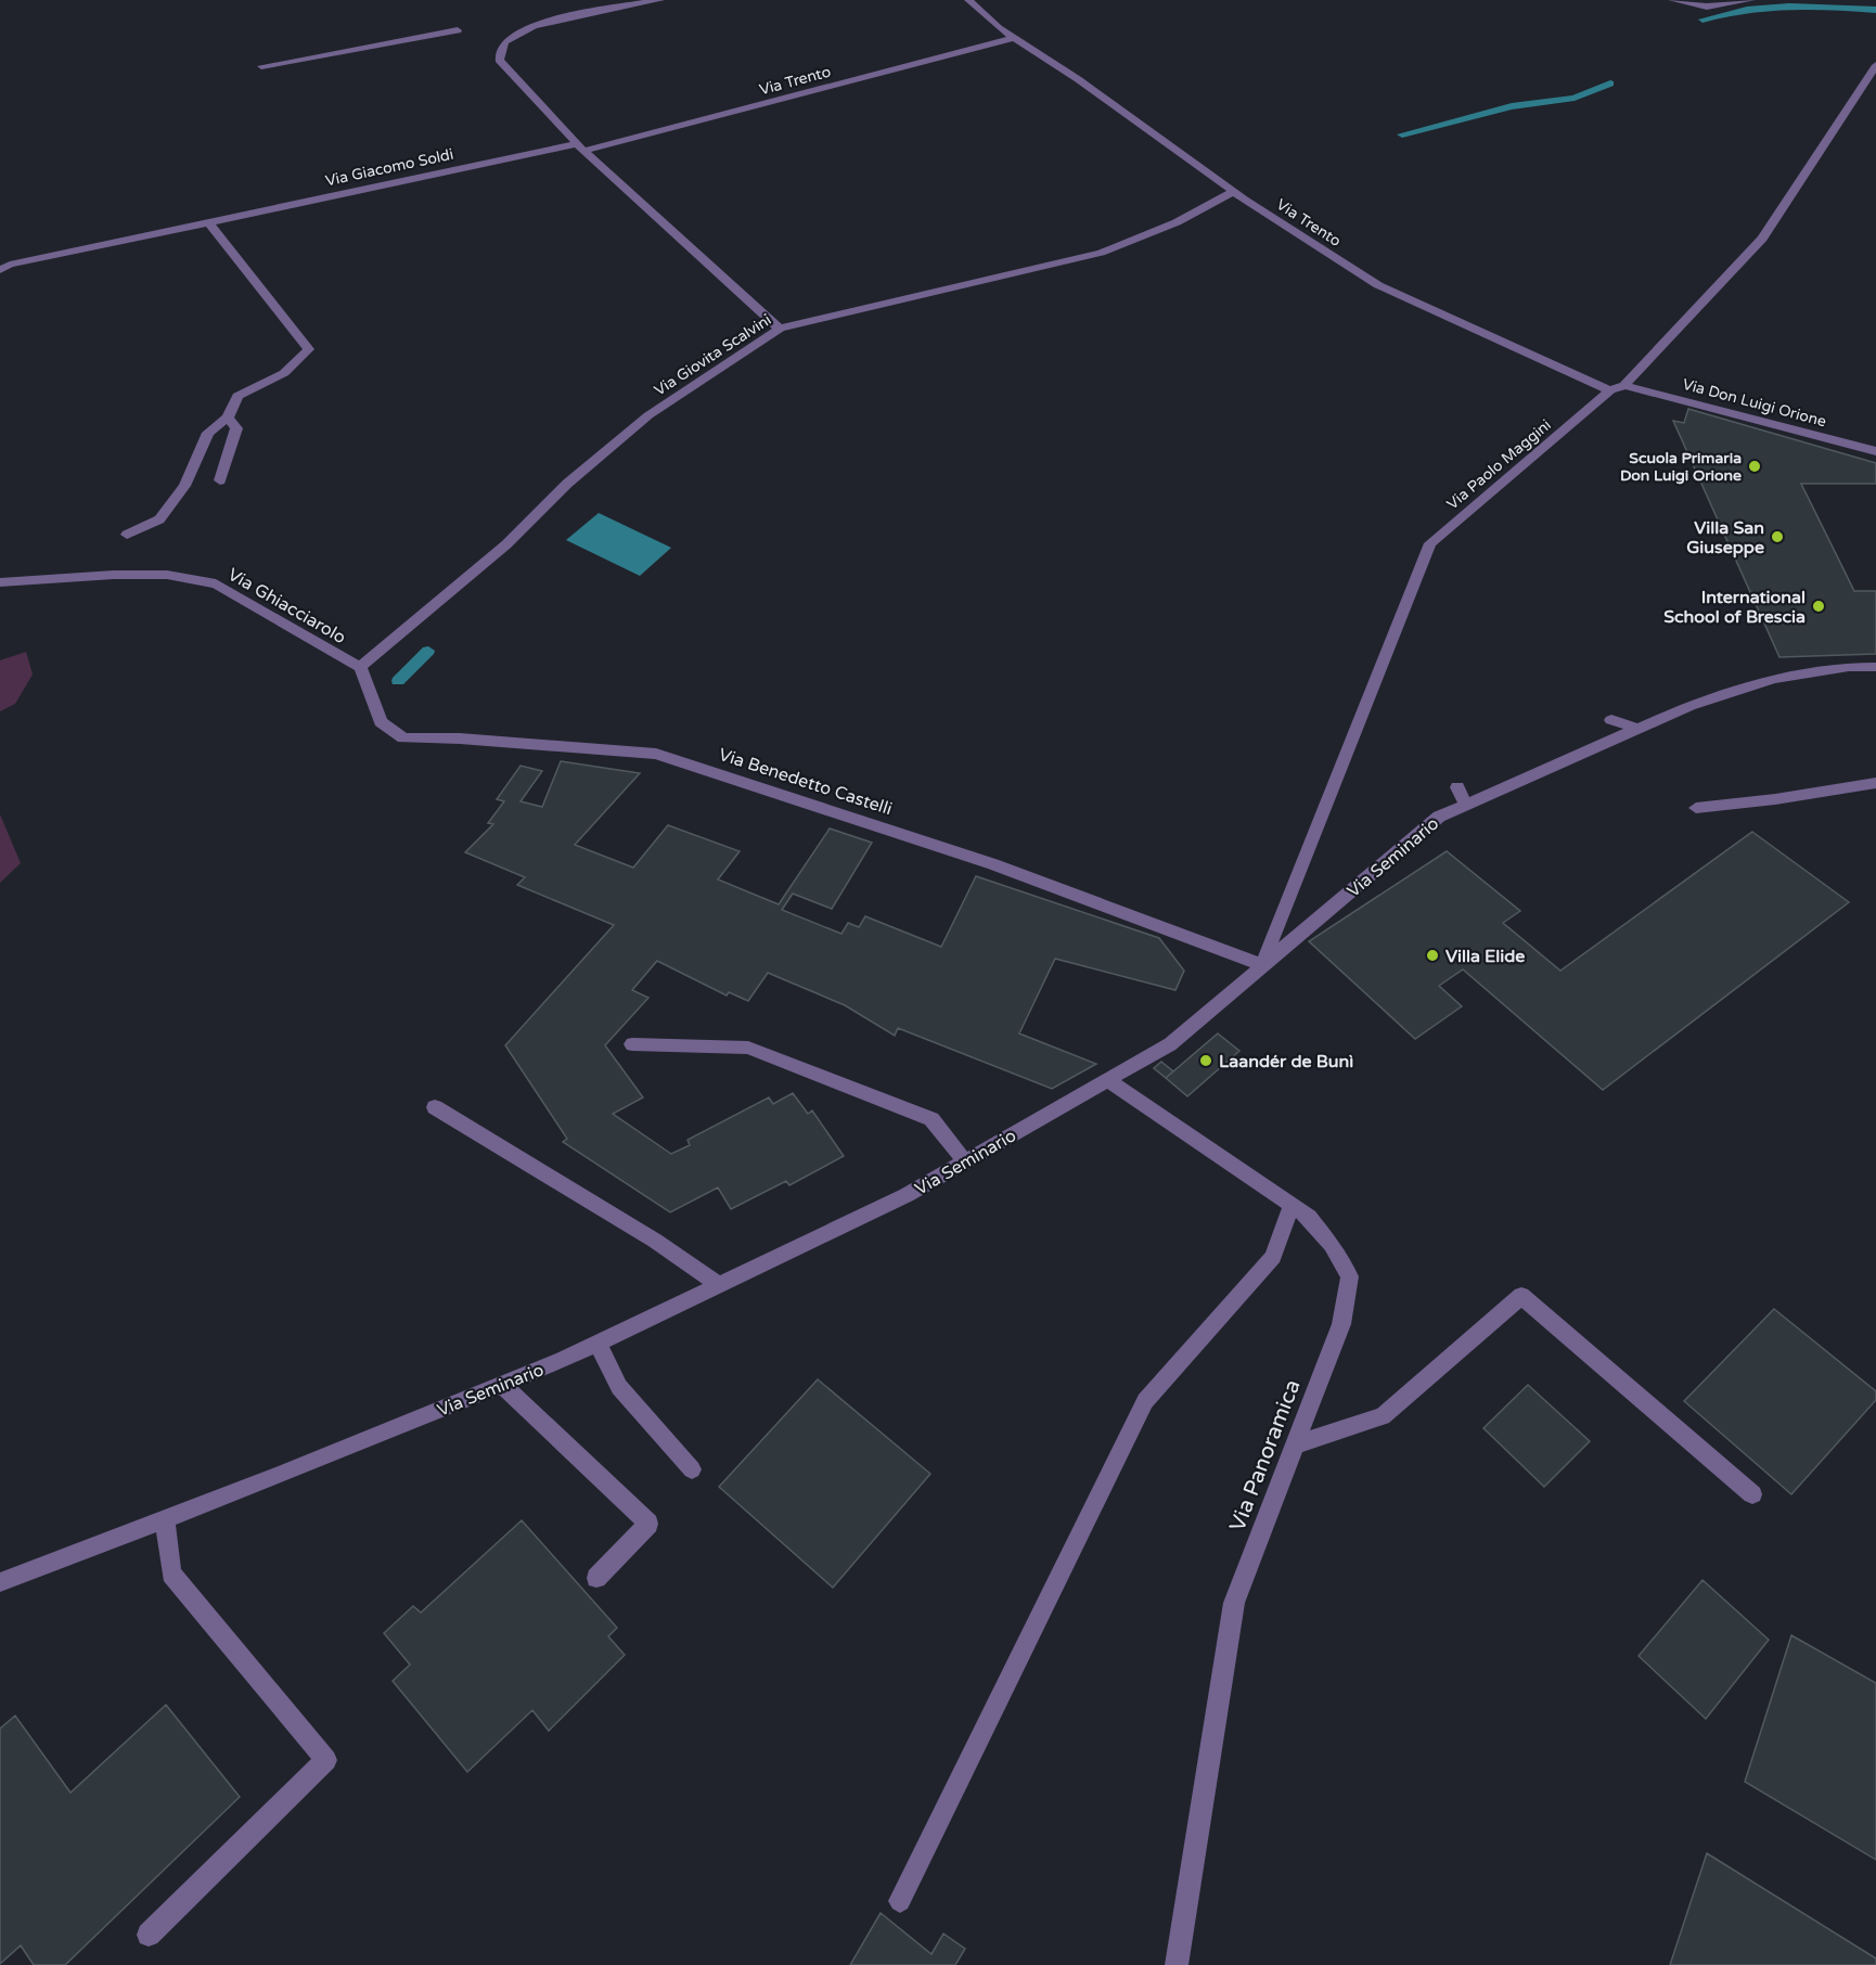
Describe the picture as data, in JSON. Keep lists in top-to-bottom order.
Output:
{
  "streets": {
    "street": [
      "Via Trento",
      "Via Giacomo Soldi",
      "Via Giovita Scalvini",
      "Via Don Luigi Orione",
      "Via Paolo Maggini",
      "Via Ghiacciarolo",
      "Via Benedetto Castelli",
      "Via Seminario",
      "Via Panoramica"
    ]
  },
  "crossings": [
    ["Via Trento", "Via Giacomo Soldi"],
    ["Via Trento", "Via Giovita Scalvini"],
    ["Via Trento", "Via Paolo Maggini"],
    ["Via Giovita Scalvini", "Via Ghiacciarolo"],
    ["Via Giovita Scalvini", "Via Benedetto Castelli"],
    ["Via Don Luigi Orione", "Via Paolo Maggini"],
    ["Via Paolo Maggini", "Via Benedetto Castelli"],
    ["Via Paolo Maggini", "Via Seminario"],
    ["Via Ghiacciarolo", "Via Benedetto Castelli"],
    ["Via Benedetto Castelli", "Via Seminario"],
    ["Via Seminario", "Via Panoramica"]
  ],
  "places": [
    "Scuola Primaria Don Luigi Orione",
    "Villa San Giuseppe",
    "International School of Brescia",
    "Villa Elide",
    "Laandér de Bunì"
  ]
}
